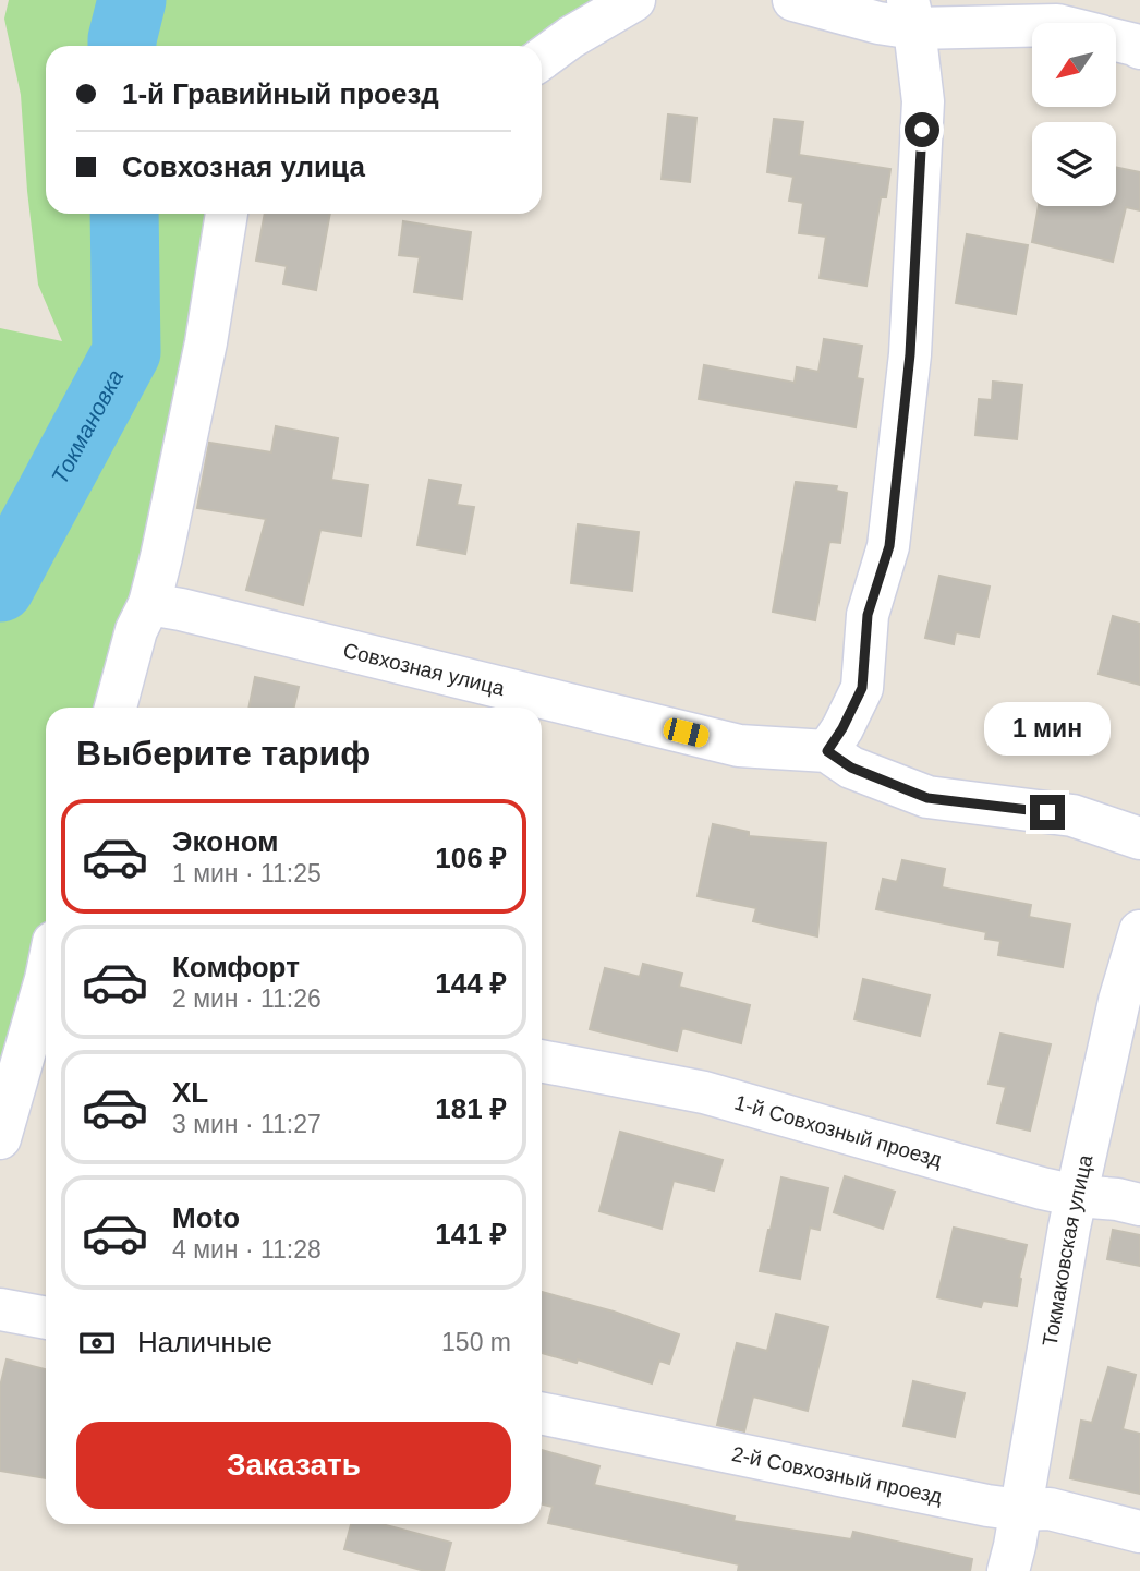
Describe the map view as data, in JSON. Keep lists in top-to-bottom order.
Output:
{
  "streets": {
    "street": [
      "Совхозная улица",
      "1-й Совхозный проезд",
      "Токмаковская улица",
      "2-й Совхозный проезд"
    ]
  },
  "crossings": [
    ["1-й Совхозный проезд", "Токмаковская улица"],
    ["Токмаковская улица", "2-й Совхозный проезд"]
  ],
  "water": ["Токмановка"],
  "north": "bottom left",
  "page": {
    "banner": ["1-й Гравийный проезд", "Совхозная улица"],
    "bubble": "1 мин",
    "heading": "Выберите тариф",
    "list": [
      {
        "name": "Эконом",
        "note": "1 мин · 11:25",
        "value": "106 ₽"
      },
      {
        "name": "Комфорт",
        "note": "2 мин · 11:26",
        "value": "144 ₽"
      },
      {
        "name": "XL",
        "note": "3 мин · 11:27",
        "value": "181 ₽"
      },
      {
        "name": "Moto",
        "note": "4 мин · 11:28",
        "value": "141 ₽"
      }
    ],
    "pay": ["Наличные", "150 m"],
    "buttons": "Заказать"
  }
}
